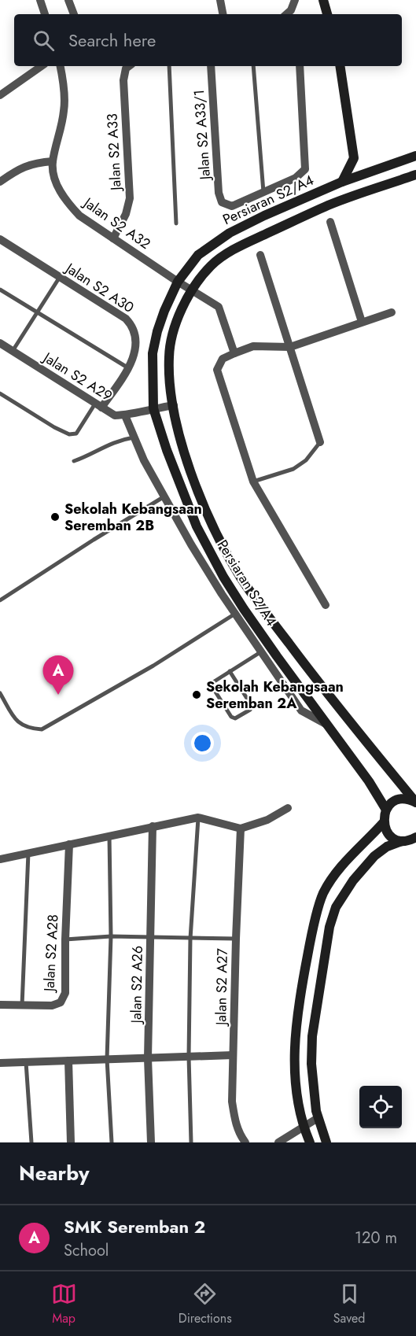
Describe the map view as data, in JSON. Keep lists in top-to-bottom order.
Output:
{
  "streets": {
    "main road": ["Persiaran S2/A4"],
    "street": [
      "Jalan S2 A33/1",
      "Jalan S2 A33",
      "Jalan S2 A32",
      "Jalan S2 A30",
      "Jalan S2 A29",
      "Jalan S2 A28",
      "Jalan S2 A26",
      "Jalan S2 A27"
    ]
  },
  "crossings": [
    ["Jalan S2 A33", "Jalan S2 A32"],
    ["Persiaran S2/A4", "Jalan S2 A32"],
    ["Jalan S2 A30", "Jalan S2 A29"]
  ],
  "places": ["Sekolah Kebangsaan Seremban 2B", "Sekolah Kebangsaan Seremban 2A"],
  "page": {
    "search": "Search here",
    "pins": "A",
    "heading": "Nearby",
    "list": [
      {
        "mark": "A",
        "name": "SMK Seremban 2",
        "note": "School",
        "value": "120 m"
      }
    ],
    "nav": ["Map", "Directions", "Saved"]
  }
}
